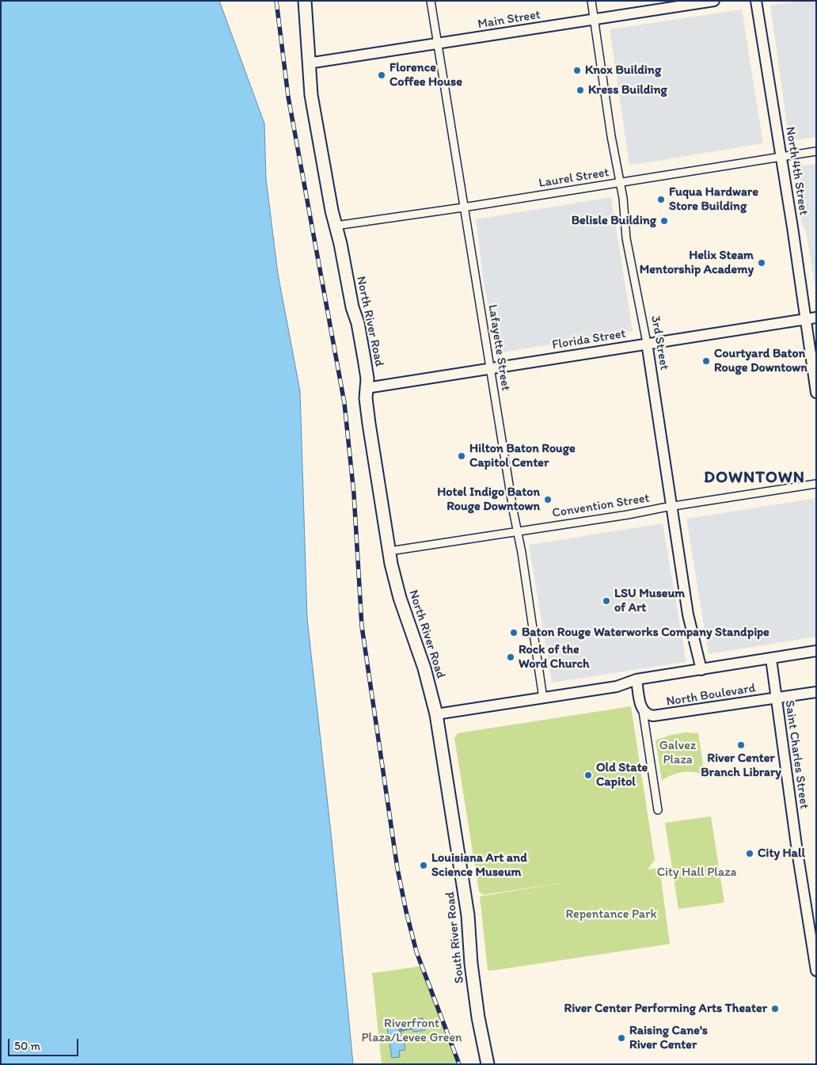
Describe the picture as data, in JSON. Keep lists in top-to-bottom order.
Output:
{
  "streets": {
    "main road": ["North River Road", "South River Road"],
    "street": [
      "Main Street",
      "North 4th Street",
      "Laurel Street",
      "Florida Street",
      "3rd Street",
      "Lafayette Street",
      "Convention Street",
      "North Boulevard",
      "Saint Charles Street"
    ]
  },
  "crossings": [
    ["Main Street", "North River Road"],
    ["Main Street", "3rd Street"],
    ["Main Street", "Lafayette Street"],
    ["North 4th Street", "Laurel Street"],
    ["North 4th Street", "Florida Street"],
    ["Laurel Street", "North River Road"],
    ["Laurel Street", "3rd Street"],
    ["Laurel Street", "Lafayette Street"],
    ["North River Road", "Florida Street"],
    ["North River Road", "Convention Street"],
    ["North River Road", "North Boulevard"],
    ["North River Road", "South River Road"],
    ["Florida Street", "3rd Street"],
    ["Florida Street", "Lafayette Street"],
    ["3rd Street", "Convention Street"],
    ["3rd Street", "North Boulevard"],
    ["Lafayette Street", "Convention Street"],
    ["Lafayette Street", "North Boulevard"],
    ["North Boulevard", "Saint Charles Street"],
    ["North Boulevard", "South River Road"]
  ],
  "districts": ["DOWNTOWN"],
  "parks": [
    "Galvez Plaza",
    "City Hall Plaza",
    "Repentance Park",
    "Riverfront Plaza/Levee Green"
  ],
  "places": [
    "Knox Building",
    "Florence Coffee House",
    "Kress Building",
    "Fuqua Hardware Store Building",
    "Belisle Building",
    "Helix Steam Mentorship Academy",
    "Courtyard Baton Rouge Downtown",
    "Hilton Baton Rouge Capitol Center",
    "Hotel Indigo Baton Rouge Downtown",
    "LSU Museum of Art",
    "Baton Rouge Waterworks Company Standpipe",
    "Rock of the Word Church",
    "River Center Branch Library",
    "Old State Capitol",
    "City Hall",
    "Louisiana Art and Science Museum",
    "River Center Performing Arts Theater",
    "Raising Cane's River Center"
  ],
  "scale_bar": "50 m"
}
